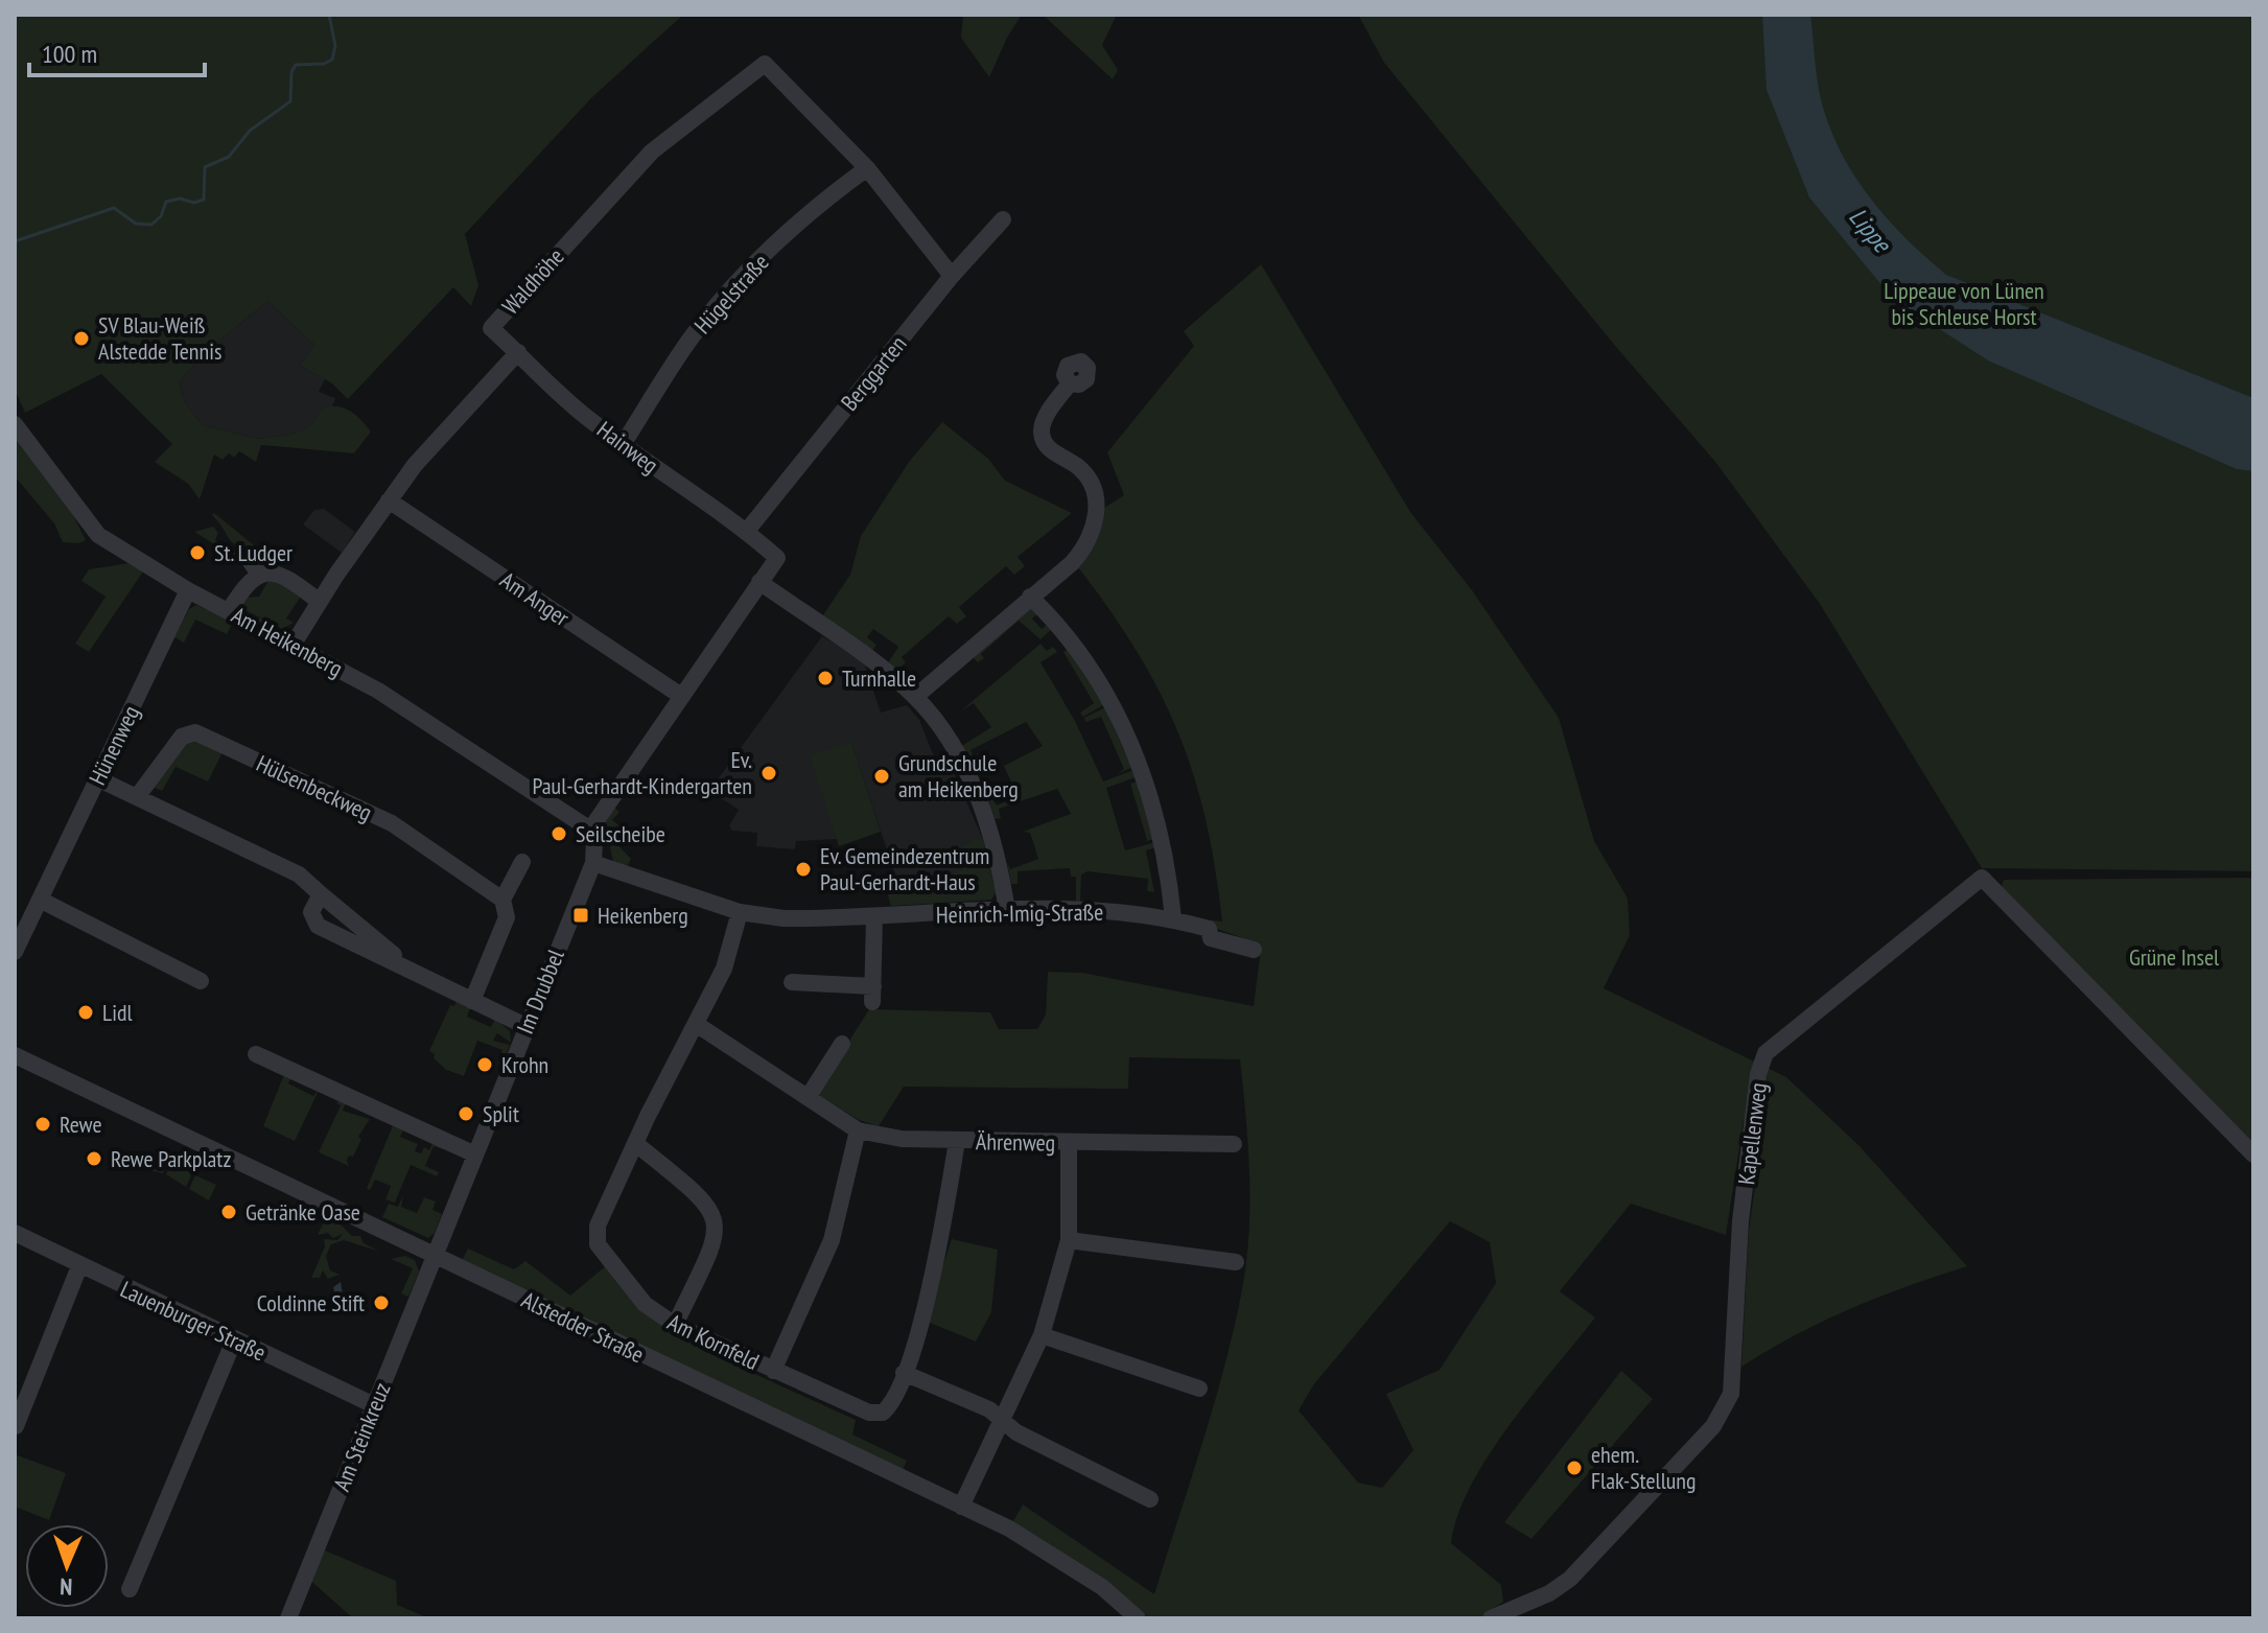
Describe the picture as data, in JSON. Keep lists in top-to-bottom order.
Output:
{
  "streets": {
    "street": [
      "Waldhöhe",
      "Hügelstraße",
      "Berggarten",
      "Hainweg",
      "Am Anger",
      "Am Heikenberg",
      "Hünenweg",
      "Hülsenbeckweg",
      "Heinrich-Imig-Straße",
      "Im Drubbel",
      "Kapellenweg",
      "Ährenweg",
      "Lauenburger Straße",
      "Alstedder Straße",
      "Am Kornfeld",
      "Am Steinkreuz"
    ]
  },
  "crossings": [
    ["Waldhöhe", "Hügelstraße"],
    ["Waldhöhe", "Hainweg"],
    ["Waldhöhe", "Am Anger"],
    ["Waldhöhe", "Am Heikenberg"],
    ["Hügelstraße", "Hainweg"],
    ["Berggarten", "Hainweg"],
    ["Am Heikenberg", "Hünenweg"],
    ["Am Heikenberg", "Im Drubbel"],
    ["Heinrich-Imig-Straße", "Im Drubbel"],
    ["Heinrich-Imig-Straße", "Am Kornfeld"],
    ["Im Drubbel", "Alstedder Straße"],
    ["Im Drubbel", "Am Steinkreuz"],
    ["Ährenweg", "Am Kornfeld"],
    ["Lauenburger Straße", "Am Steinkreuz"],
    ["Alstedder Straße", "Am Steinkreuz"]
  ],
  "water": ["Lippe"],
  "parks": ["Lippeaue von Lünen bis Schleuse Horst", "Grüne Insel"],
  "places": {
    "other": [
      "SV Blau-Weiß Alstedde Tennis",
      "St. Ludger",
      "Turnhalle",
      "Ev. Paul-Gerhardt-Kindergarten",
      "Grundschule am Heikenberg",
      "Seilscheibe",
      "Ev. Gemeindezentrum Paul-Gerhardt-Haus",
      "Lidl",
      "Krohn",
      "Split",
      "Rewe",
      "Rewe Parkplatz",
      "Getränke Oase",
      "Coldinne Stift",
      "ehem. Flak-Stellung"
    ],
    "transit": ["Heikenberg"]
  },
  "scale_bar": "100 m",
  "north": "bottom"
}
